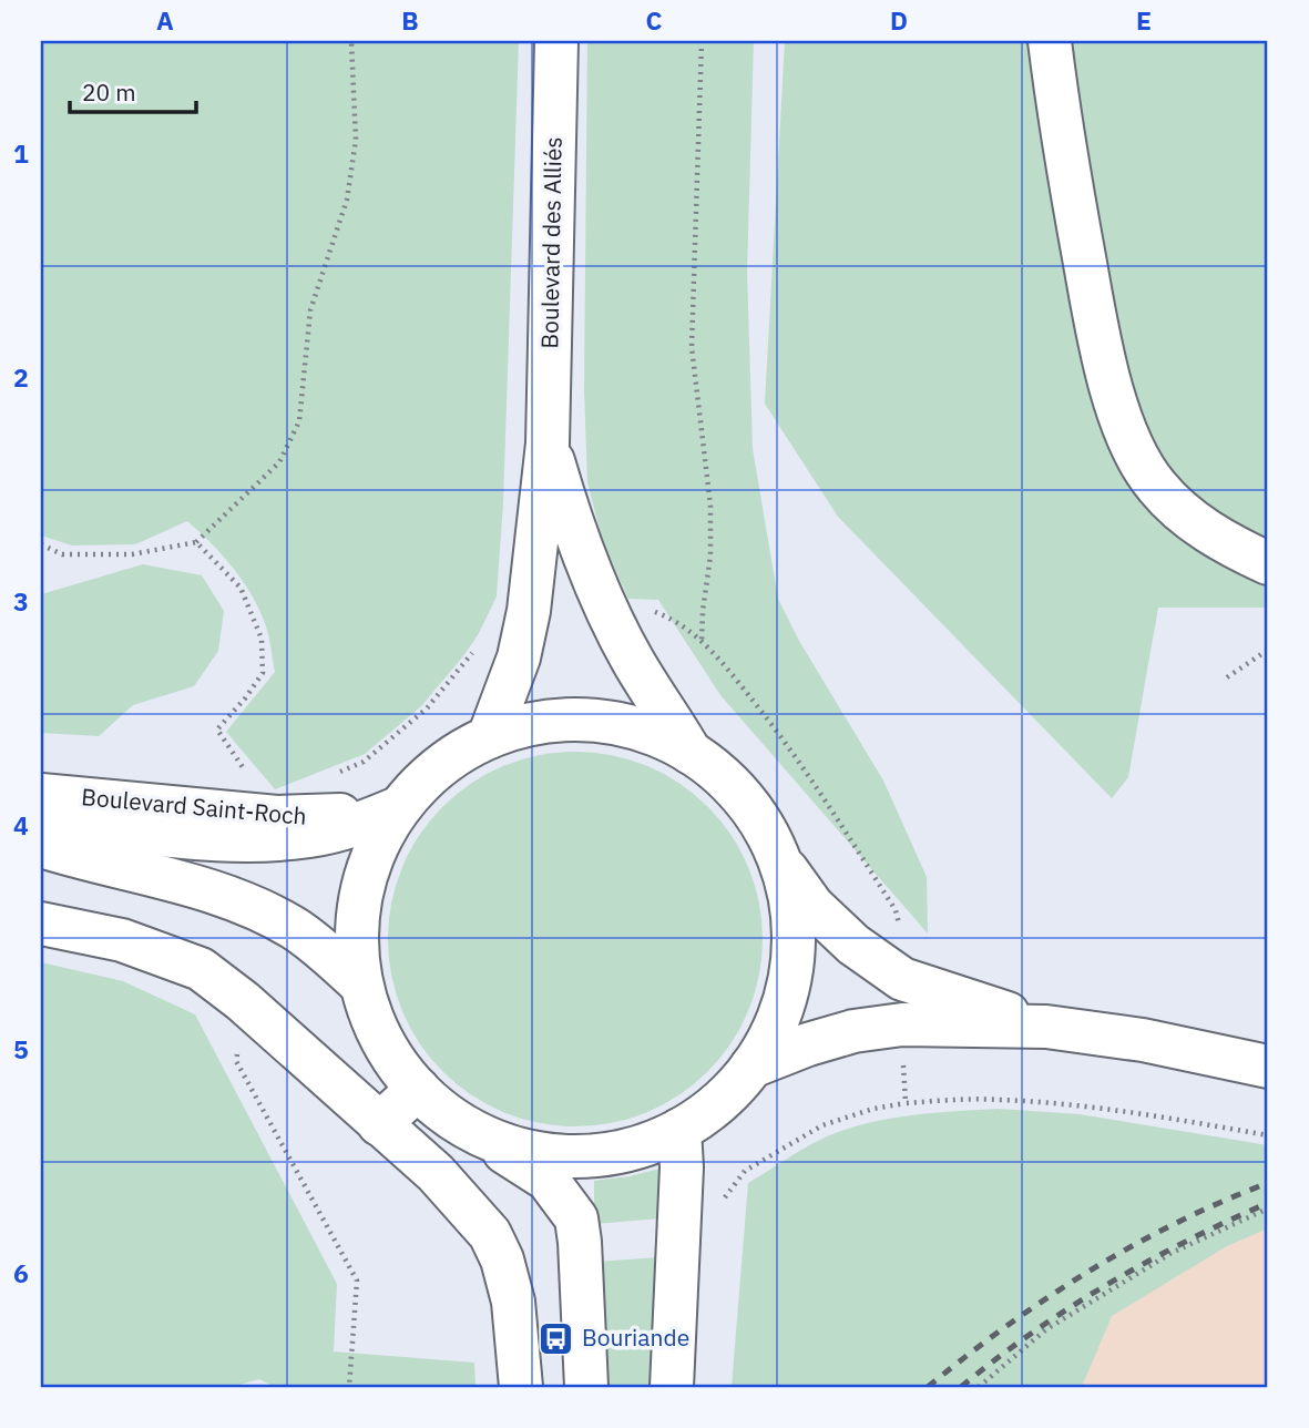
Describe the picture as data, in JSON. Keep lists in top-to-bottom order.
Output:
{
  "streets": {
    "main road": ["Boulevard des Alliés", "Boulevard Saint-Roch"]
  },
  "places": {
    "bus stop": ["Bouriande"]
  },
  "scale_bar": "20 m",
  "grid": {
    "columns": [
      "A",
      "B",
      "C",
      "D",
      "E"
    ],
    "rows": [
      "1",
      "2",
      "3",
      "4",
      "5",
      "6"
    ]
  }
}
